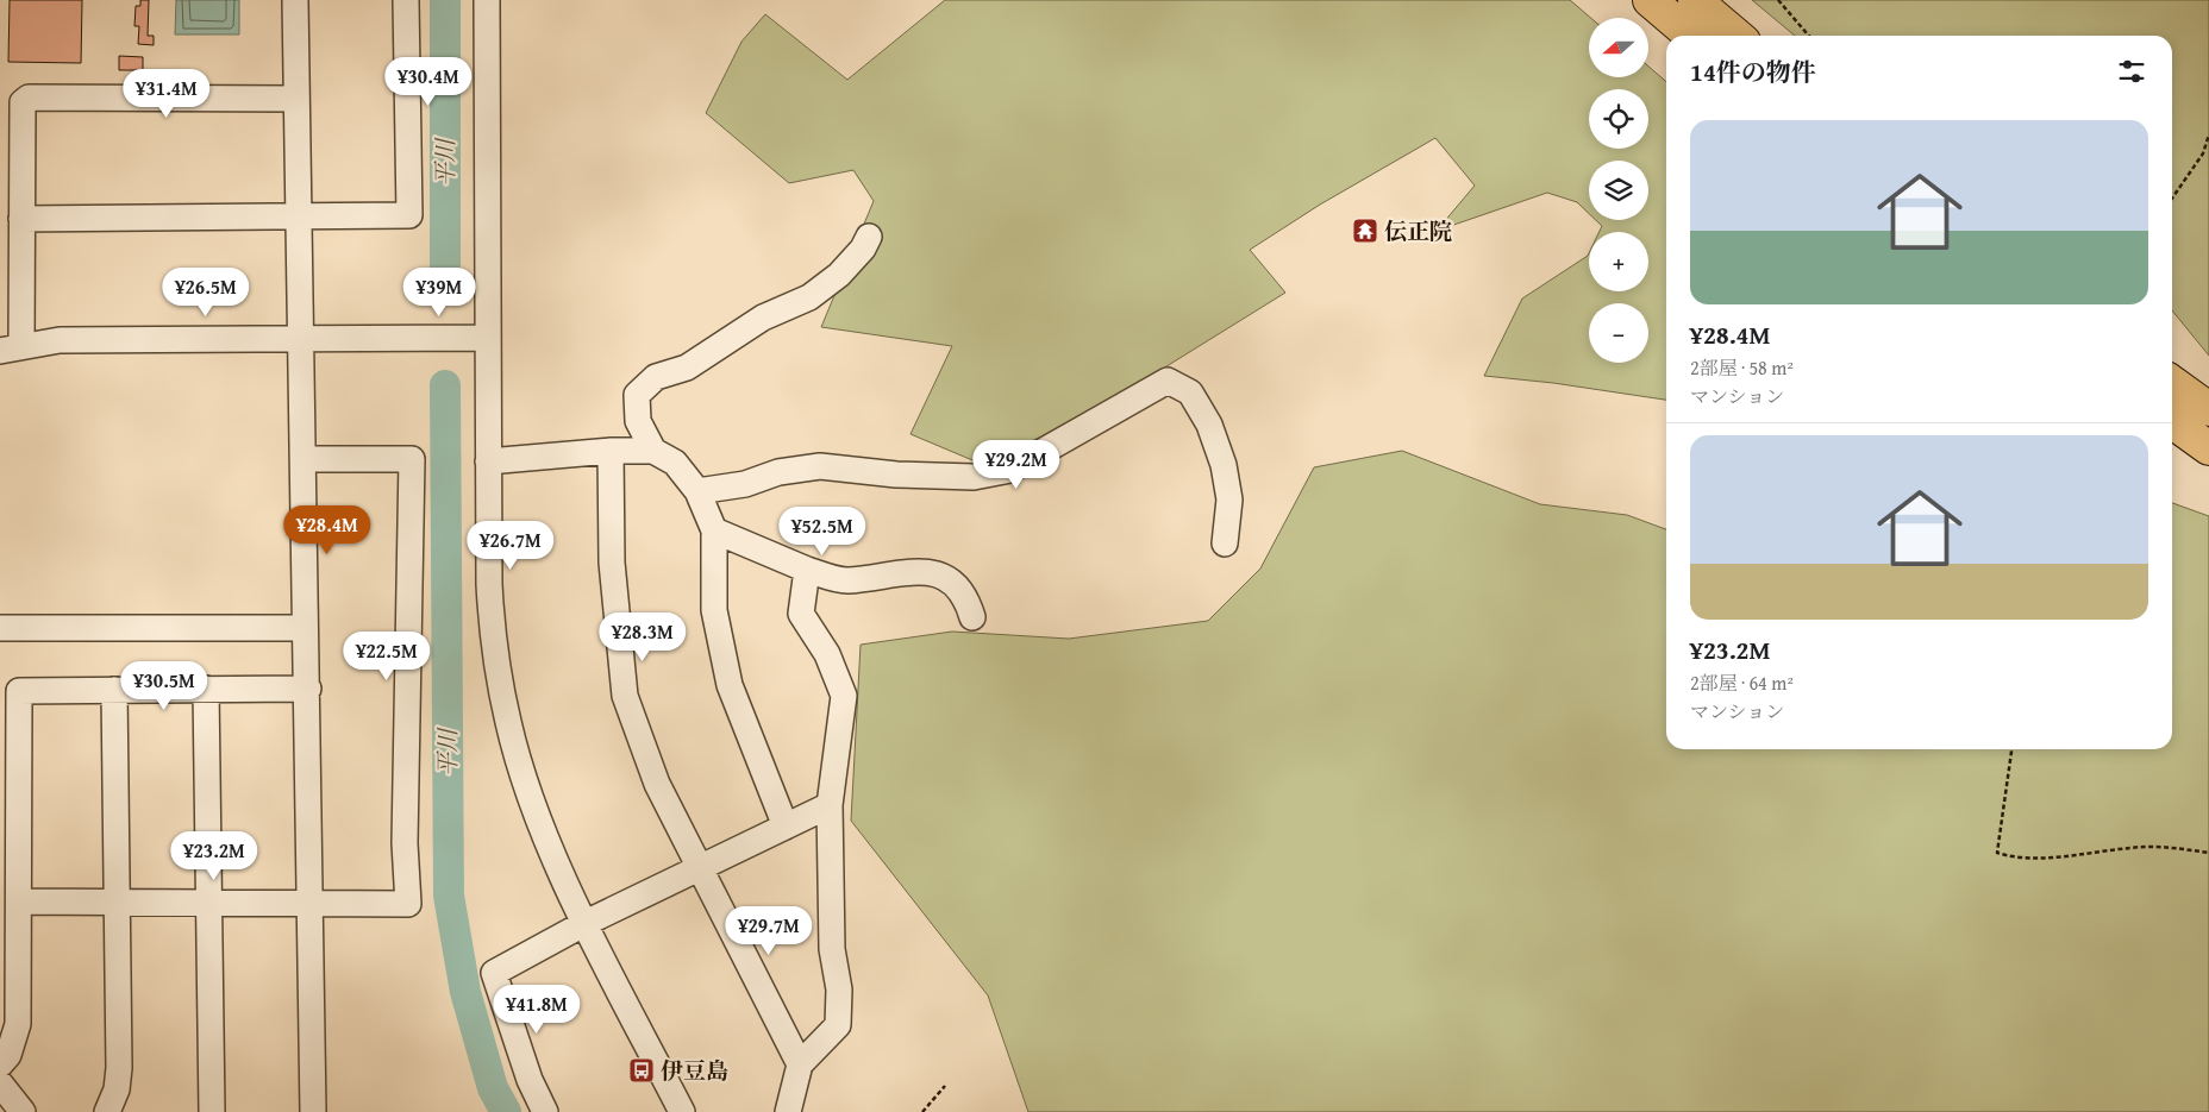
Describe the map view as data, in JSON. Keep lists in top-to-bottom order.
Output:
{
  "water": ["平川"],
  "places": {
    "temple": ["伝正院"],
    "bus stop": ["伊豆島"]
  },
  "north": "left",
  "page": {
    "map_buttons": ["+", "−"],
    "heading": "14件の物件",
    "price": [
      "¥30.4M",
      "¥31.4M",
      "¥26.5M",
      "¥39M",
      "¥29.2M",
      "¥28.4M",
      "¥52.5M",
      "¥26.7M",
      "¥28.3M",
      "¥22.5M",
      "¥30.5M",
      "¥23.2M",
      "¥29.7M",
      "¥41.8M"
    ],
    "list": [
      {
        "name": "¥28.4M",
        "note": "2部屋 · 58 m² · マンション"
      },
      {
        "name": "¥23.2M",
        "note": "2部屋 · 64 m² · マンション"
      }
    ]
  }
}
